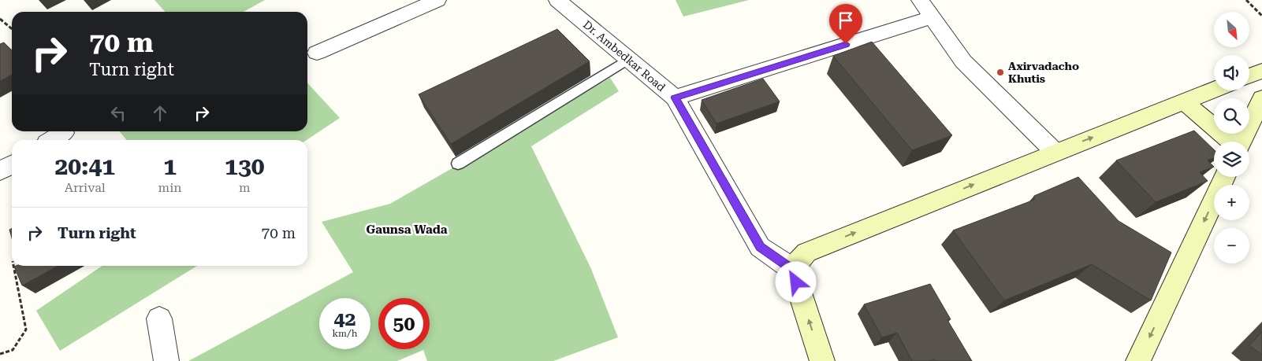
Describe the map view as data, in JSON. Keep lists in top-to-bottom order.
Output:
{
  "streets": {
    "street": ["Dr. Ambedkar Road"]
  },
  "districts": ["Gaunsa Wada"],
  "places": ["Axirvadacho Khutis"],
  "north": "bottom right",
  "page": {
    "map_buttons": ["+", "−"],
    "turn": ["70 m", "Turn right"],
    "eta": [
      "20:41",
      "Arrival",
      "1",
      "min",
      "130",
      "m"
    ],
    "list": [
      {
        "name": "Turn right",
        "value": "70 m"
      }
    ],
    "speed": "42 km/h",
    "limit": "50"
  }
}
